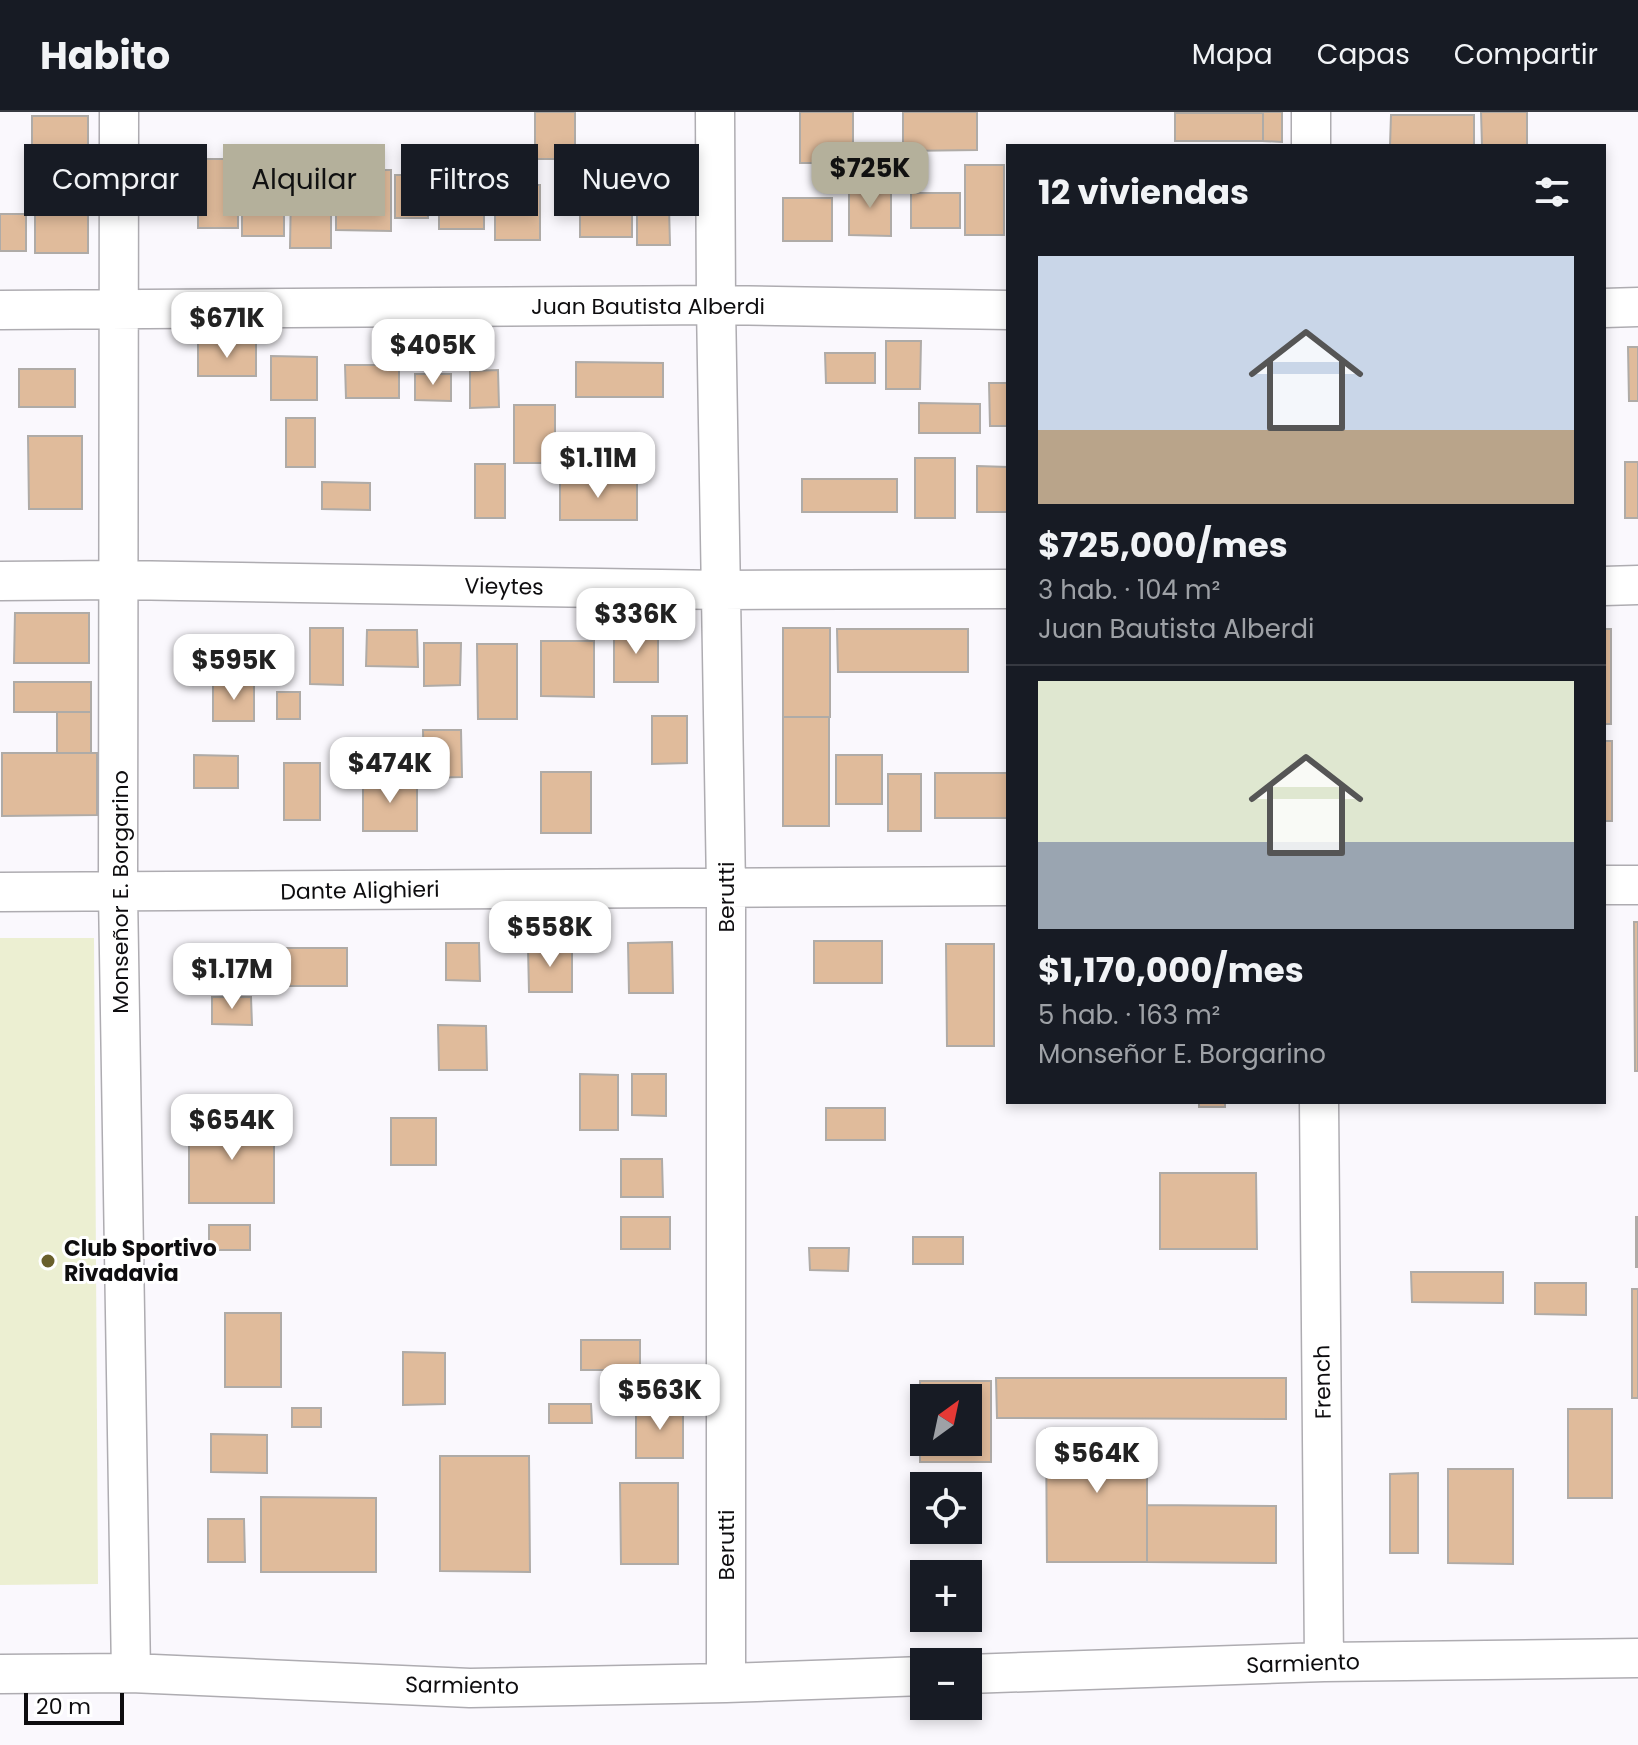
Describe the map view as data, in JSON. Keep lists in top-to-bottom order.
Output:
{
  "streets": {
    "street": [
      "Juan Bautista Alberdi",
      "Vieytes",
      "Dante Alighieri",
      "Monseñor E. Borgarino",
      "Berutti",
      "French",
      "Sarmiento"
    ]
  },
  "crossings": [
    ["Juan Bautista Alberdi", "Monseñor E. Borgarino"],
    ["Juan Bautista Alberdi", "Berutti"],
    ["Vieytes", "Monseñor E. Borgarino"],
    ["Vieytes", "Berutti"],
    ["Dante Alighieri", "Monseñor E. Borgarino"],
    ["Dante Alighieri", "Berutti"],
    ["Monseñor E. Borgarino", "Sarmiento"],
    ["Berutti", "Sarmiento"],
    ["French", "Sarmiento"]
  ],
  "places": ["Club Sportivo Rivadavia"],
  "scale_bar": "20 m",
  "north": "top right",
  "page": {
    "header": "Habito",
    "nav": ["Mapa", "Capas", "Compartir"],
    "price": [
      "$725K",
      "$671K",
      "$405K",
      "$1.11M",
      "$336K",
      "$595K",
      "$474K",
      "$558K",
      "$1.17M",
      "$654K",
      "$563K",
      "$564K"
    ],
    "chip": [
      "Comprar",
      "Alquilar",
      "Filtros",
      "Nuevo"
    ],
    "heading": "12 viviendas",
    "list": [
      {
        "name": "$725,000/mes",
        "note": "3 hab. · 104 m² · Juan Bautista Alberdi"
      },
      {
        "name": "$1,170,000/mes",
        "note": "5 hab. · 163 m² · Monseñor E. Borgarino"
      }
    ],
    "map_buttons": ["+", "−"],
    "scale": "20 m"
  }
}
